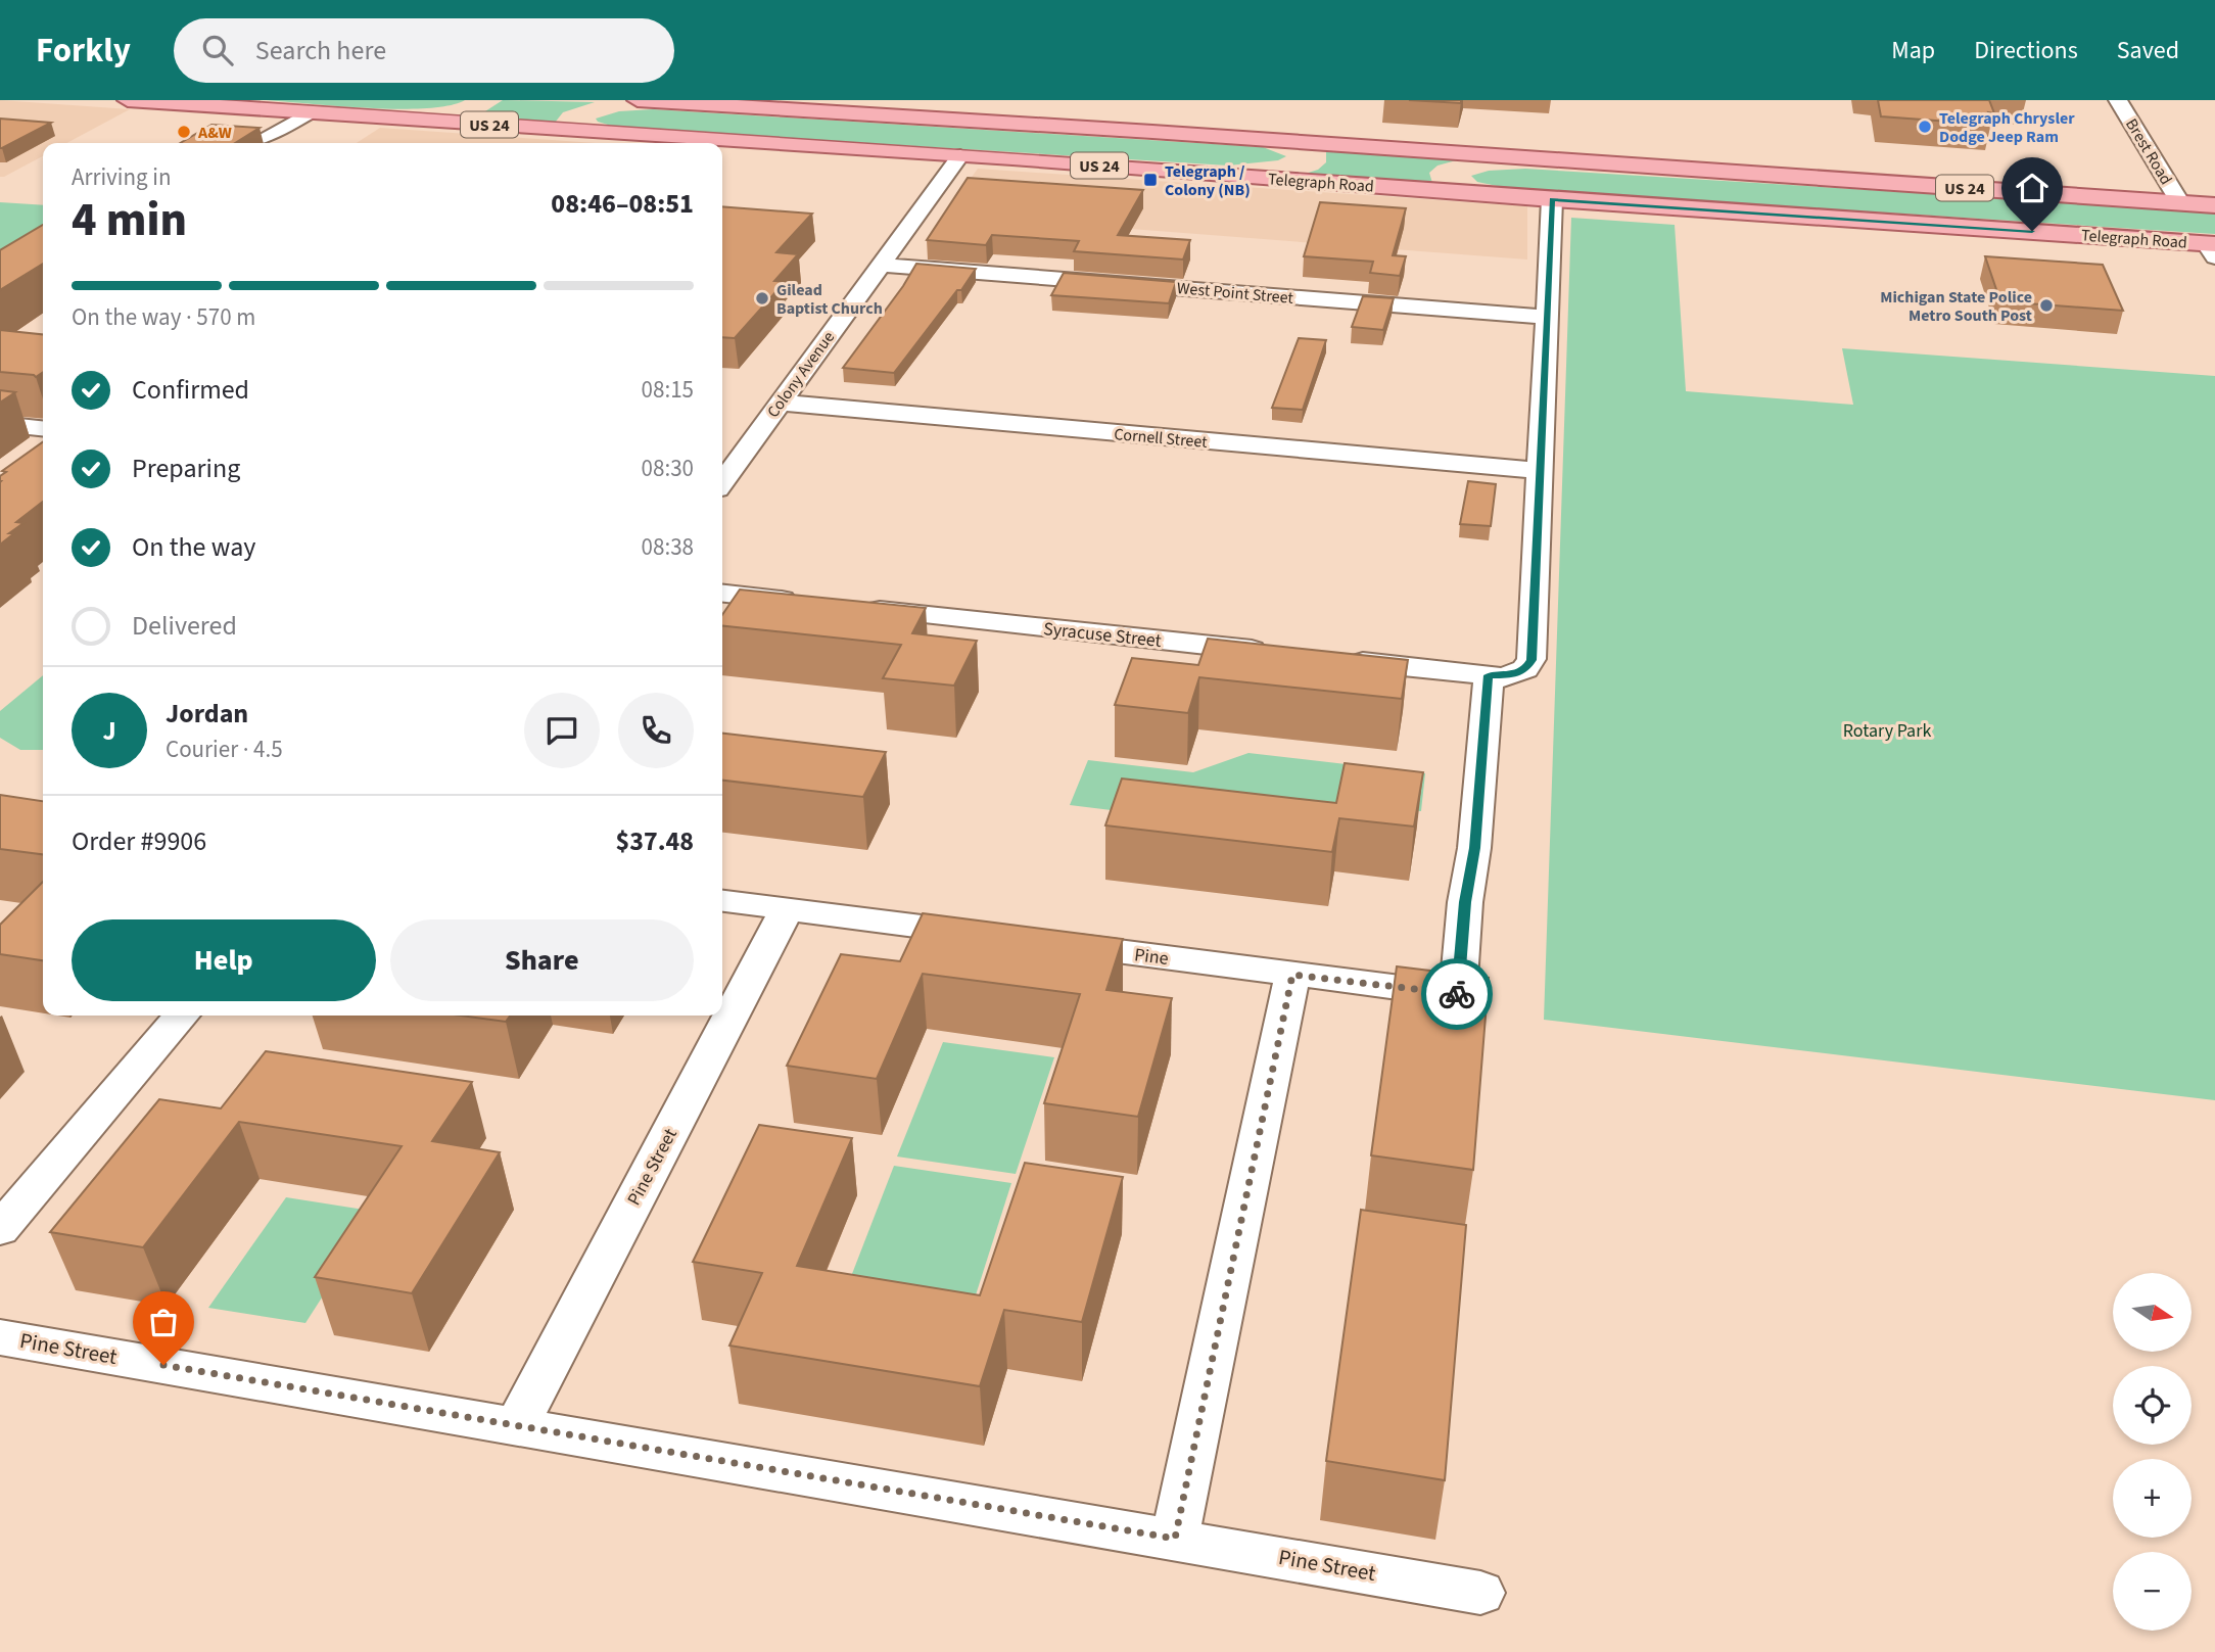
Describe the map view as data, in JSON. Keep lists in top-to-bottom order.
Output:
{
  "streets": {
    "main road": ["US 24", "Telegraph Road"],
    "street": [
      "Brest Road",
      "West Point Street",
      "Colony Avenue",
      "Cornell Street",
      "Syracuse Street",
      "Pine",
      "Pine Street"
    ]
  },
  "crossings": [
    ["US 24", "Brest Road"],
    ["Telegraph Road", "Colony Avenue"],
    ["West Point Street", "Colony Avenue"],
    ["Colony Avenue", "Cornell Street"]
  ],
  "parks": ["Rotary Park"],
  "places": {
    "other": [
      "Telegraph Chrysler Dodge Jeep Ram",
      "A&W",
      "Gilead Baptist Church",
      "Michigan State Police Metro South Post"
    ],
    "transit": ["Telegraph / Colony (NB)"]
  },
  "north": "right",
  "page": {
    "header": "Forkly",
    "search": "Search here",
    "nav": ["Map", "Directions", "Saved"],
    "heading": ["4 min", "Arriving in", "08:46–08:51"],
    "panel": [
      "Jordan",
      "Courier · 4.5",
      "Order #9906",
      "$37.48"
    ],
    "bar": "On the way · 570 m",
    "list": [
      ["Confirmed", "08:15"],
      ["Preparing", "08:30"],
      ["On the way", "08:38"],
      "Delivered"
    ],
    "round": "J",
    "buttons": ["Help", "Share"],
    "map_buttons": ["+", "−"]
  }
}
